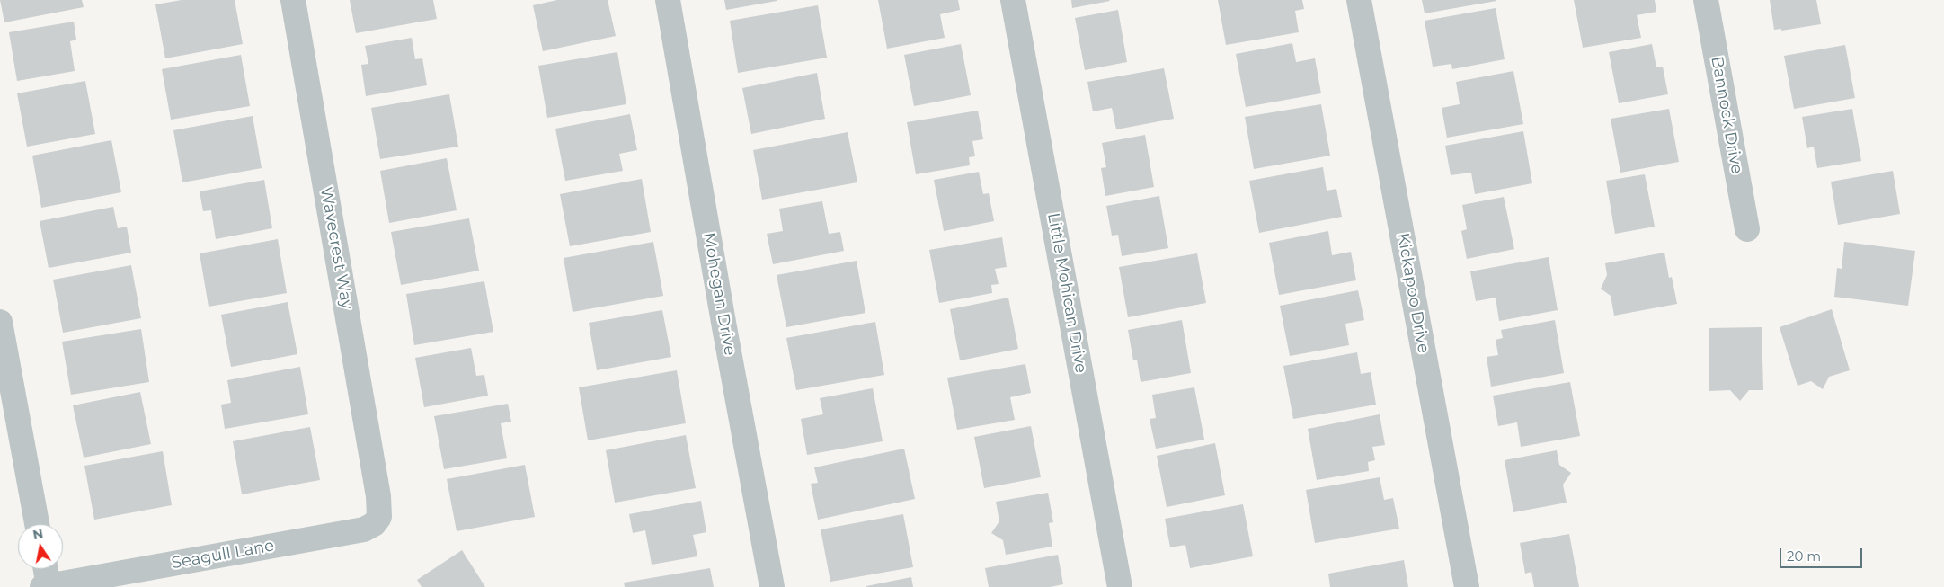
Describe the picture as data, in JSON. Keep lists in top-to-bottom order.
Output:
{
  "streets": {
    "street": [
      "Bannock Drive",
      "Wavecrest Way",
      "Little Mohican Drive",
      "Kickapoo Drive",
      "Mohegan Drive",
      "Seagull Lane"
    ]
  },
  "crossings": [
    ["Wavecrest Way", "Seagull Lane"]
  ],
  "scale_bar": "20 m",
  "north": "top"
}
